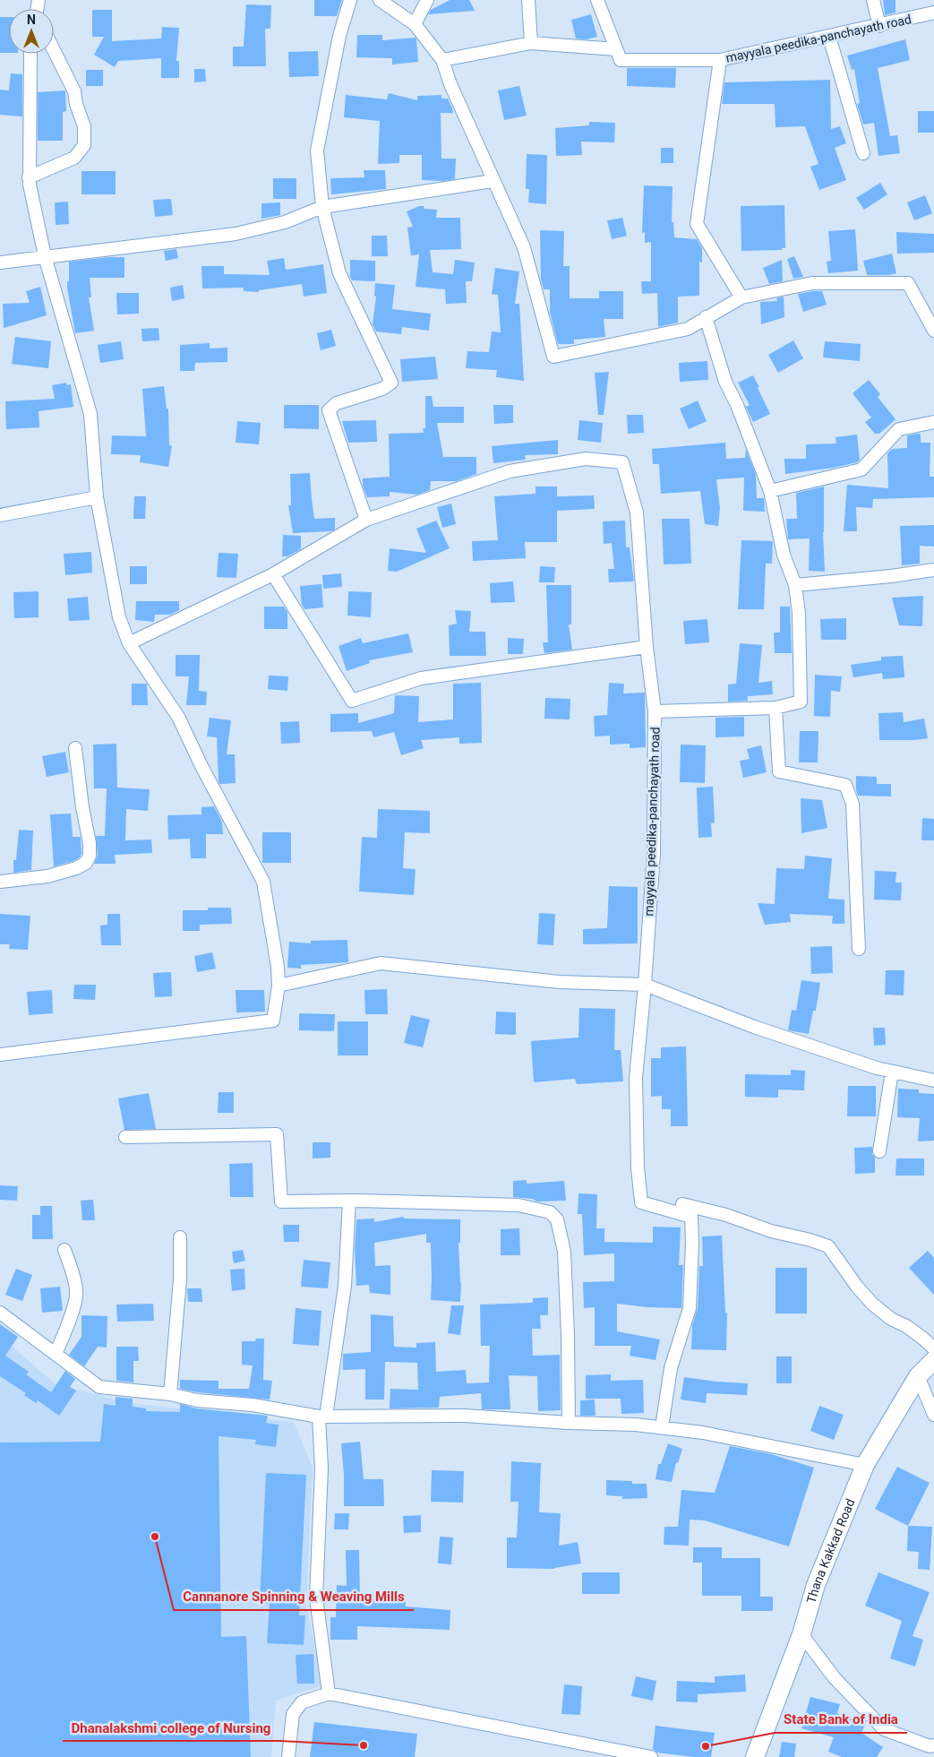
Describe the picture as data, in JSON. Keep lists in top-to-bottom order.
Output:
{
  "streets": {
    "main road": ["Thana Kakkad Road"],
    "street": ["mayyala peedika-panchayath road"]
  },
  "places": ["Cannanore Spinning & Weaving Mills", "Dhanalakshmi college of Nursing", "State Bank of India"],
  "north": "top"
}
